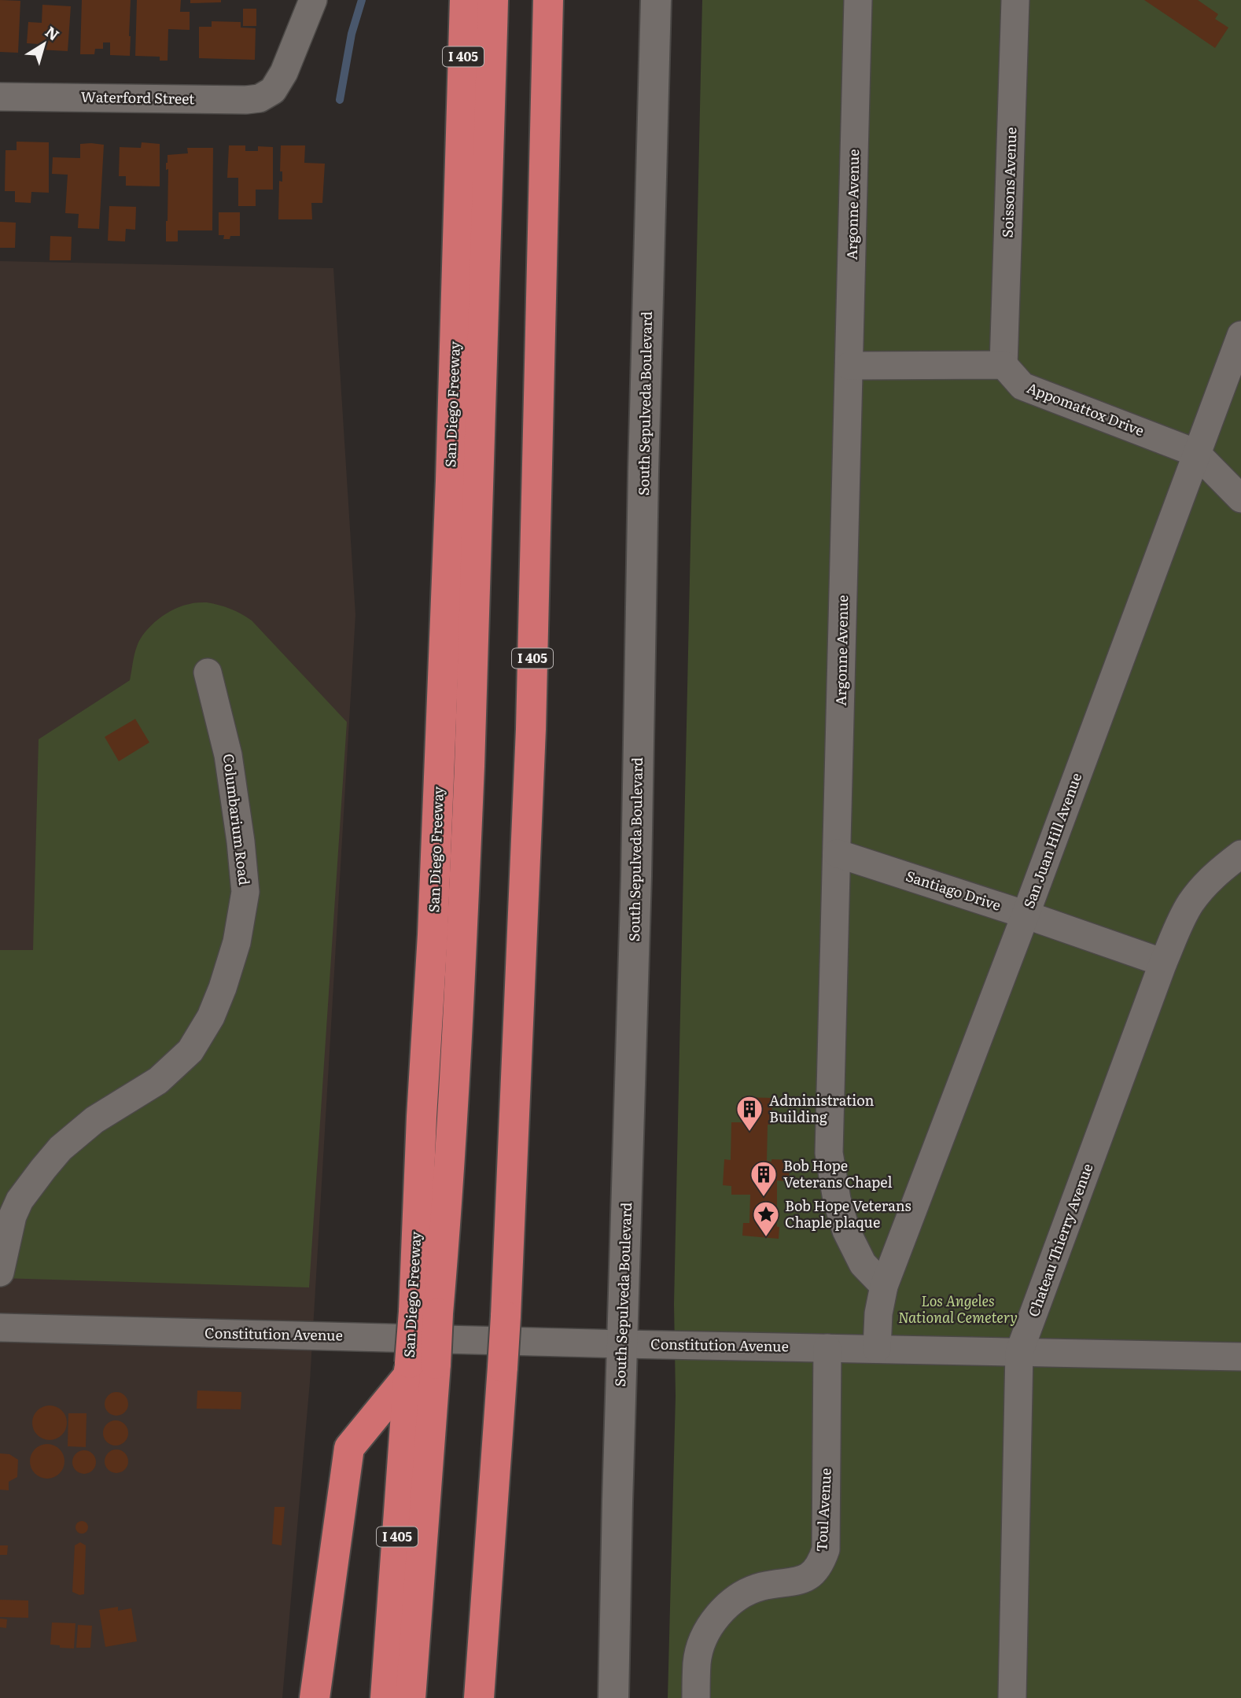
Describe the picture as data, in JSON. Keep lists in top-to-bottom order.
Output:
{
  "streets": {
    "highway": ["I 405", "San Diego Freeway"],
    "main road": ["South Sepulveda Boulevard"],
    "street": [
      "Waterford Street",
      "Soissons Avenue",
      "Argonne Avenue",
      "Appomattox Drive",
      "Columbarium Road",
      "San Juan Hill Avenue",
      "Santiago Drive",
      "Chateau Thierry Avenue",
      "Constitution Avenue",
      "Toul Avenue"
    ]
  },
  "crossings": [
    ["Soissons Avenue", "Appomattox Drive"],
    ["Argonne Avenue", "San Juan Hill Avenue"],
    ["Argonne Avenue", "Santiago Drive"],
    ["South Sepulveda Boulevard", "Constitution Avenue"],
    ["Appomattox Drive", "San Juan Hill Avenue"],
    ["San Juan Hill Avenue", "Santiago Drive"],
    ["San Juan Hill Avenue", "Constitution Avenue"],
    ["Santiago Drive", "Chateau Thierry Avenue"],
    ["Chateau Thierry Avenue", "Constitution Avenue"],
    ["Constitution Avenue", "Toul Avenue"]
  ],
  "parks": ["Los Angeles National Cemetery"],
  "places": {
    "building": ["Administration Building", "Bob Hope Veterans Chapel"],
    "place": ["Bob Hope Veterans Chaple plaque"]
  },
  "north": "top right"
}
